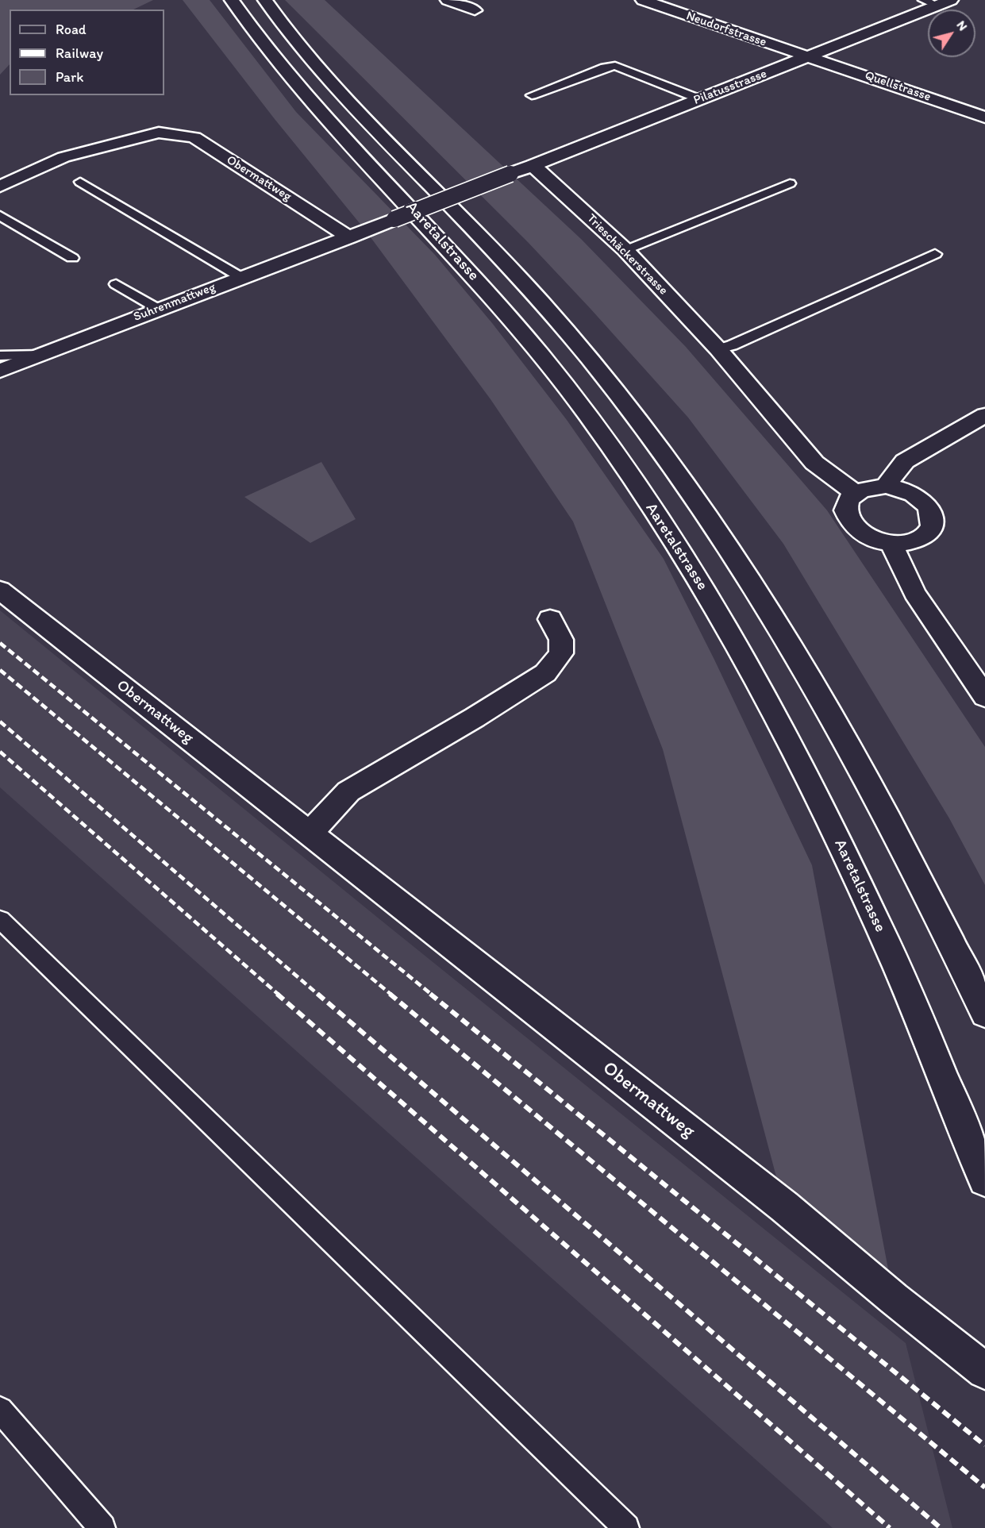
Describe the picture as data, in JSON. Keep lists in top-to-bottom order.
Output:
{
  "streets": {
    "main road": [
      "Neudorfstrasse",
      "Quellstrasse",
      "Pilatusstrasse",
      "Obermattweg",
      "Aaretalstrasse",
      "Trieschäckerstrasse",
      "Suhrenmattweg"
    ]
  },
  "crossings": [
    ["Neudorfstrasse", "Quellstrasse"],
    ["Neudorfstrasse", "Pilatusstrasse"],
    ["Quellstrasse", "Pilatusstrasse"],
    ["Pilatusstrasse", "Obermattweg"],
    ["Pilatusstrasse", "Trieschäckerstrasse"],
    ["Pilatusstrasse", "Suhrenmattweg"],
    ["Obermattweg", "Suhrenmattweg"]
  ],
  "legend": ["Road", "Railway", "Park"],
  "north": "top right"
}
